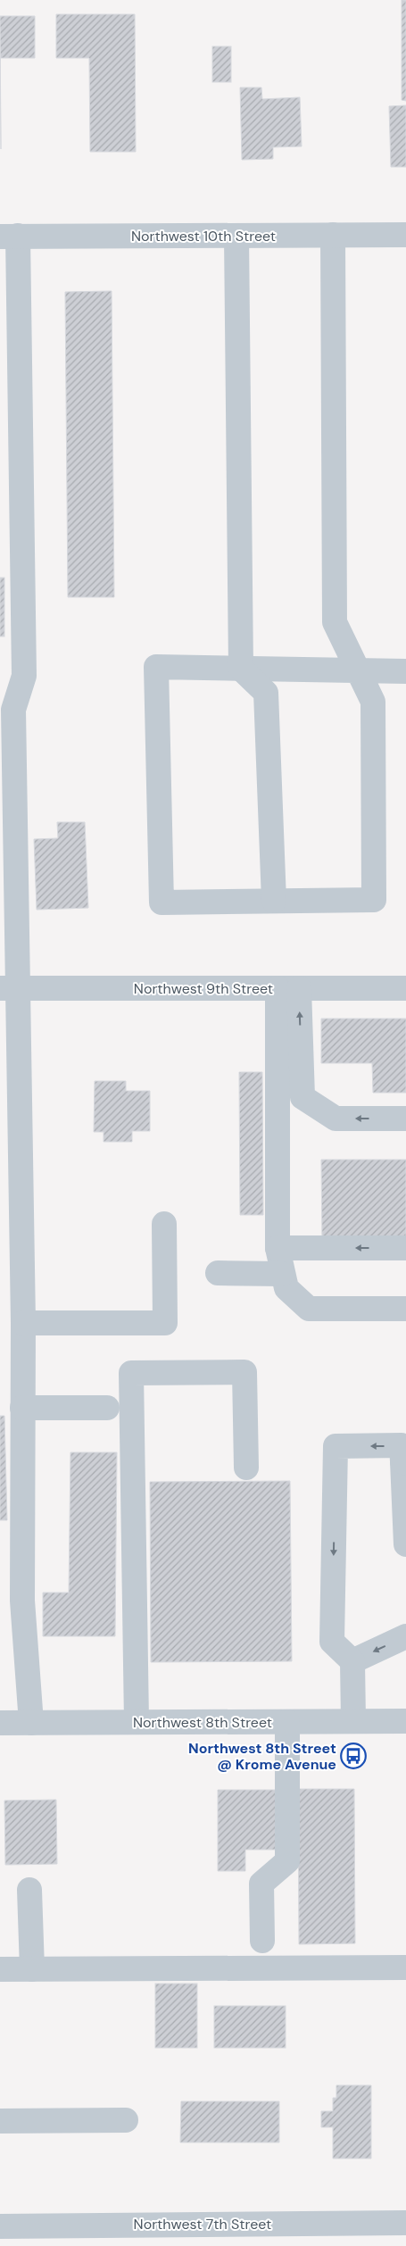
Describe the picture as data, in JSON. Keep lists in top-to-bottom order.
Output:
{
  "streets": {
    "street": [
      "Northwest 10th Street",
      "Northwest 9th Street",
      "Northwest 8th Street",
      "Northwest 7th Street"
    ]
  },
  "places": {
    "bus stop": ["Northwest 8th Street @ Krome Avenue"]
  }
}
